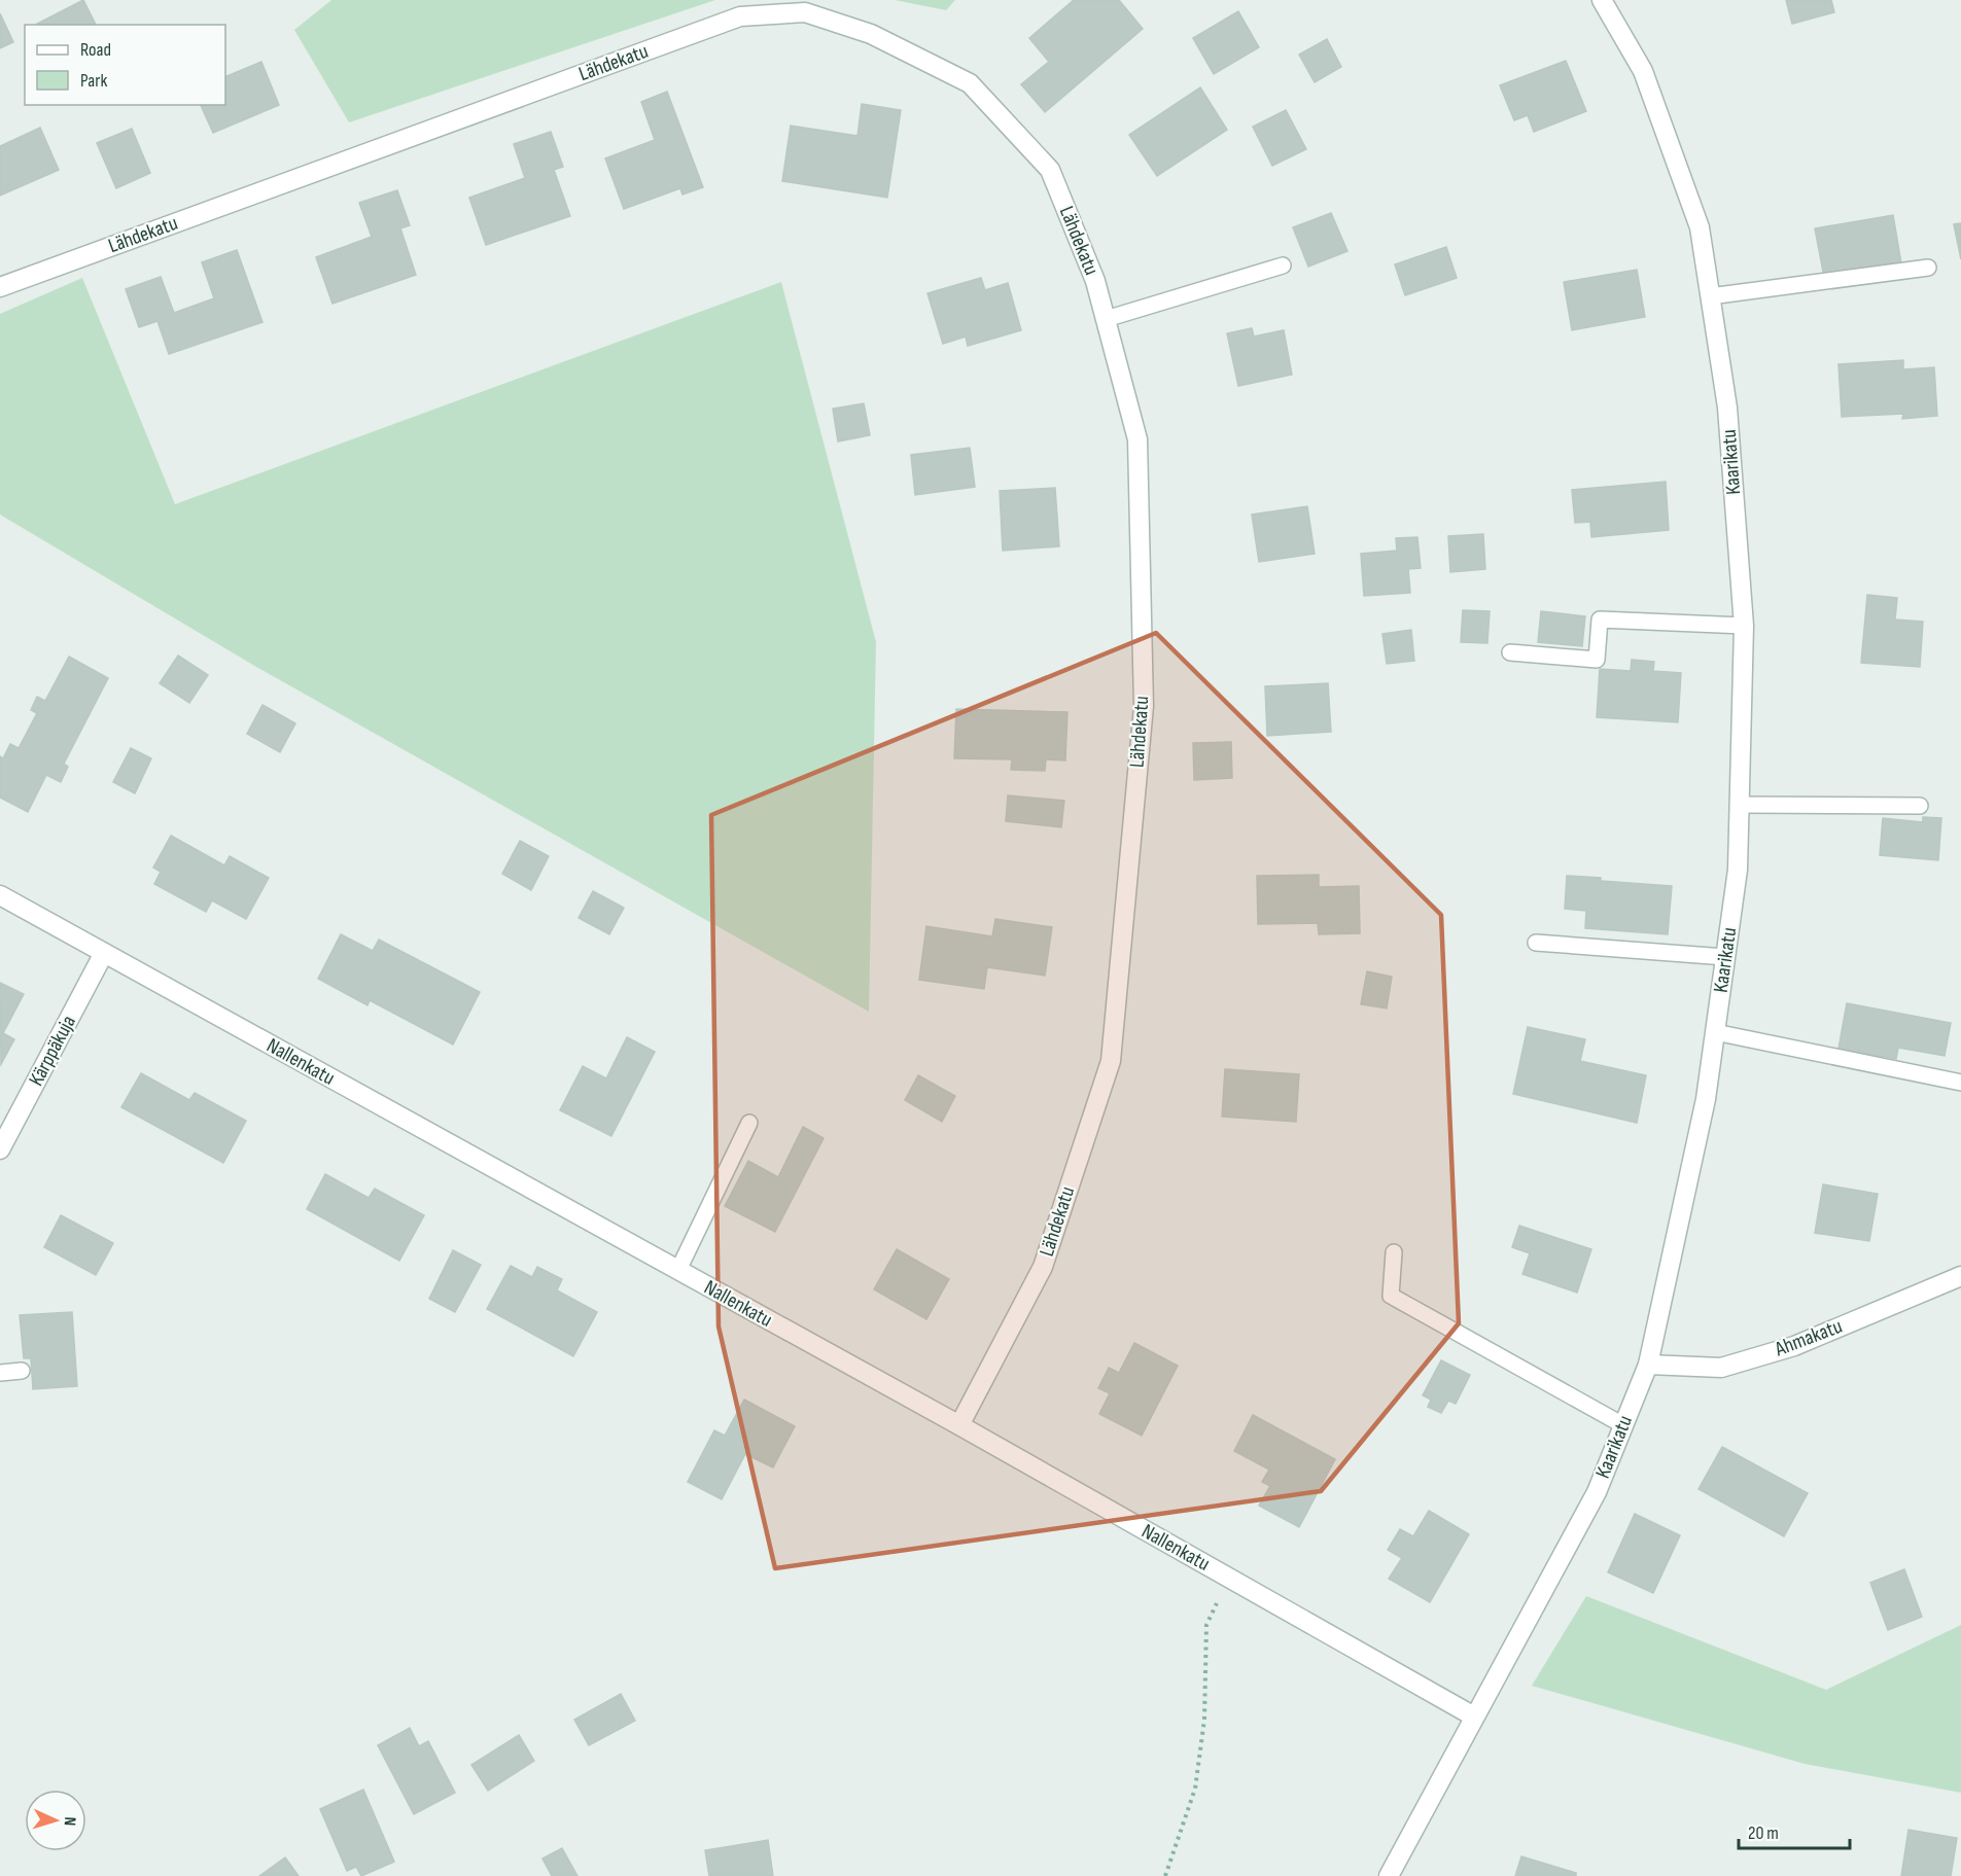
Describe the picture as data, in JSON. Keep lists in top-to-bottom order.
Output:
{
  "streets": {
    "street": [
      "Lähdekatu",
      "Kaarikatu",
      "Kärppäkuja",
      "Nallenkatu",
      "Ahmakatu"
    ]
  },
  "crossings": [
    ["Lähdekatu", "Nallenkatu"],
    ["Kaarikatu", "Nallenkatu"],
    ["Kaarikatu", "Ahmakatu"],
    ["Kärppäkuja", "Nallenkatu"]
  ],
  "legend": ["Road", "Park"],
  "scale_bar": "20 m",
  "north": "right"
}
